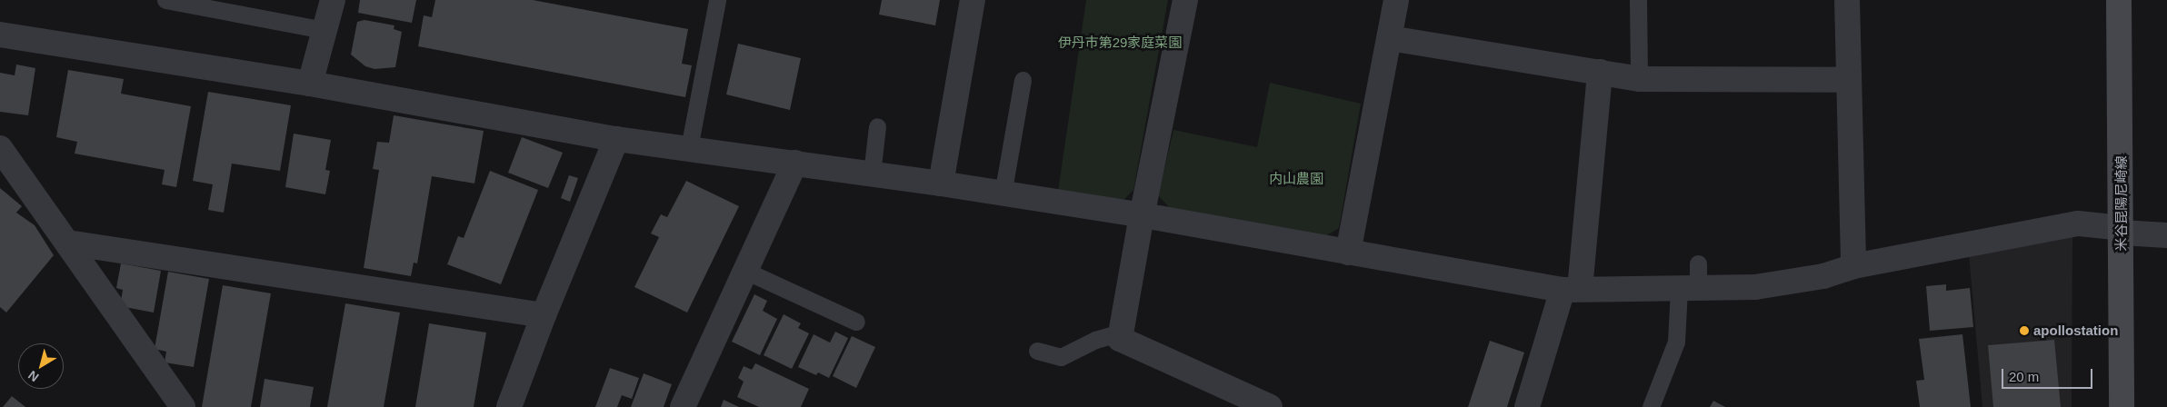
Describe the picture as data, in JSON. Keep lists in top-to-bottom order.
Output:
{
  "streets": {
    "main road": ["米谷昆陽尼崎線"]
  },
  "parks": ["伊丹市第29家庭菜園", "内山農園"],
  "places": ["apollostation"],
  "scale_bar": "20 m",
  "north": "bottom left"
}
